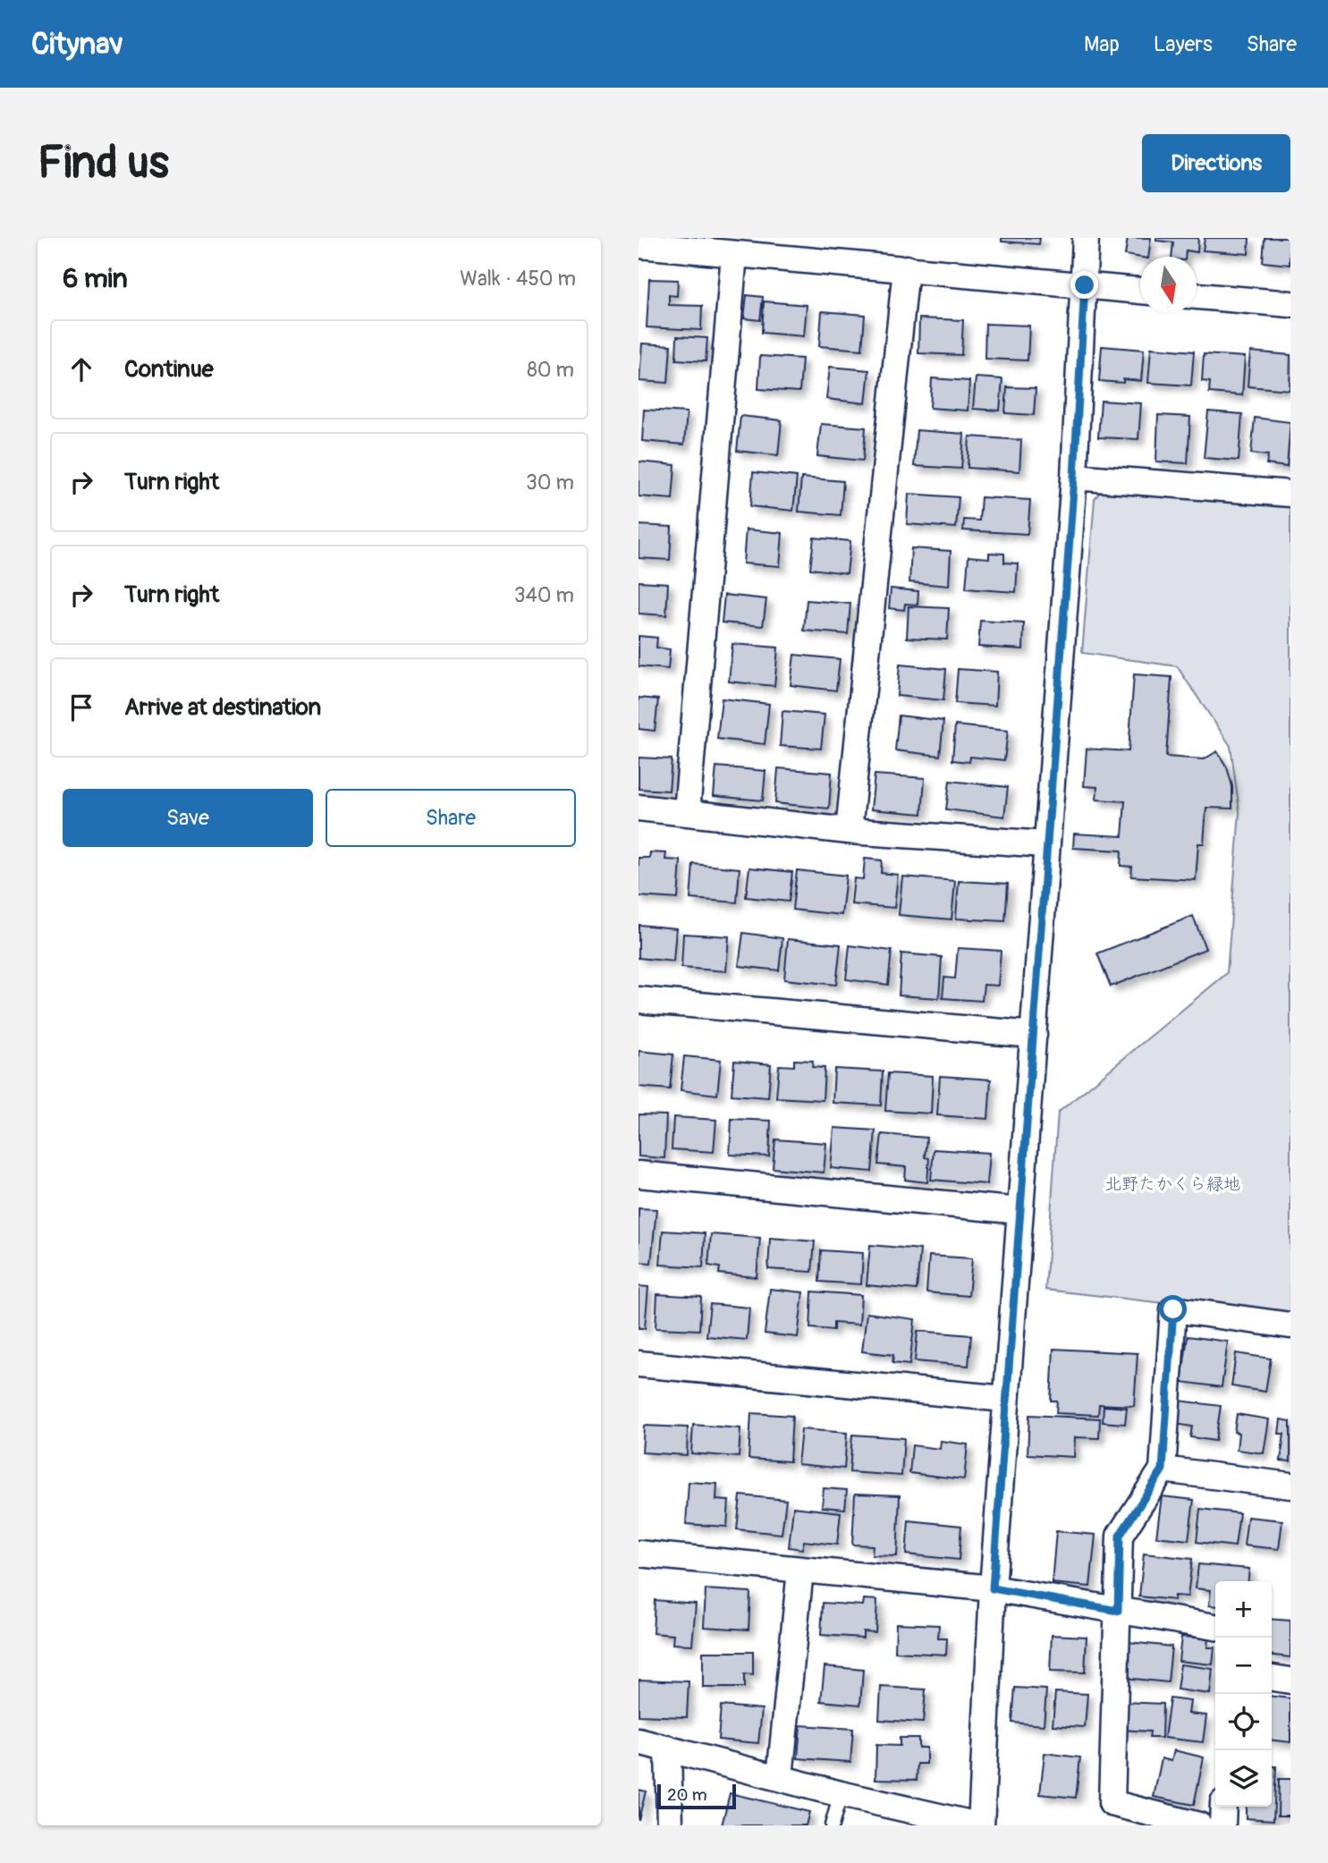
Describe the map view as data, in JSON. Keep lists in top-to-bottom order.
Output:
{
  "parks": ["北野たかくら緑地"],
  "scale_bar": "20 m",
  "north": "bottom",
  "page": {
    "header": "Citynav",
    "nav": ["Map", "Layers", "Share"],
    "buttons": [
      "Directions",
      ["Save", "Share"]
    ],
    "title": "Find us",
    "heading": ["6 min", "Walk · 450 m"],
    "list": [
      ["Continue", "80 m"],
      ["Turn right", "30 m"],
      ["Turn right", "340 m"],
      "Arrive at destination"
    ],
    "map_buttons": ["+", "−"],
    "scale": "20 m"
  }
}
